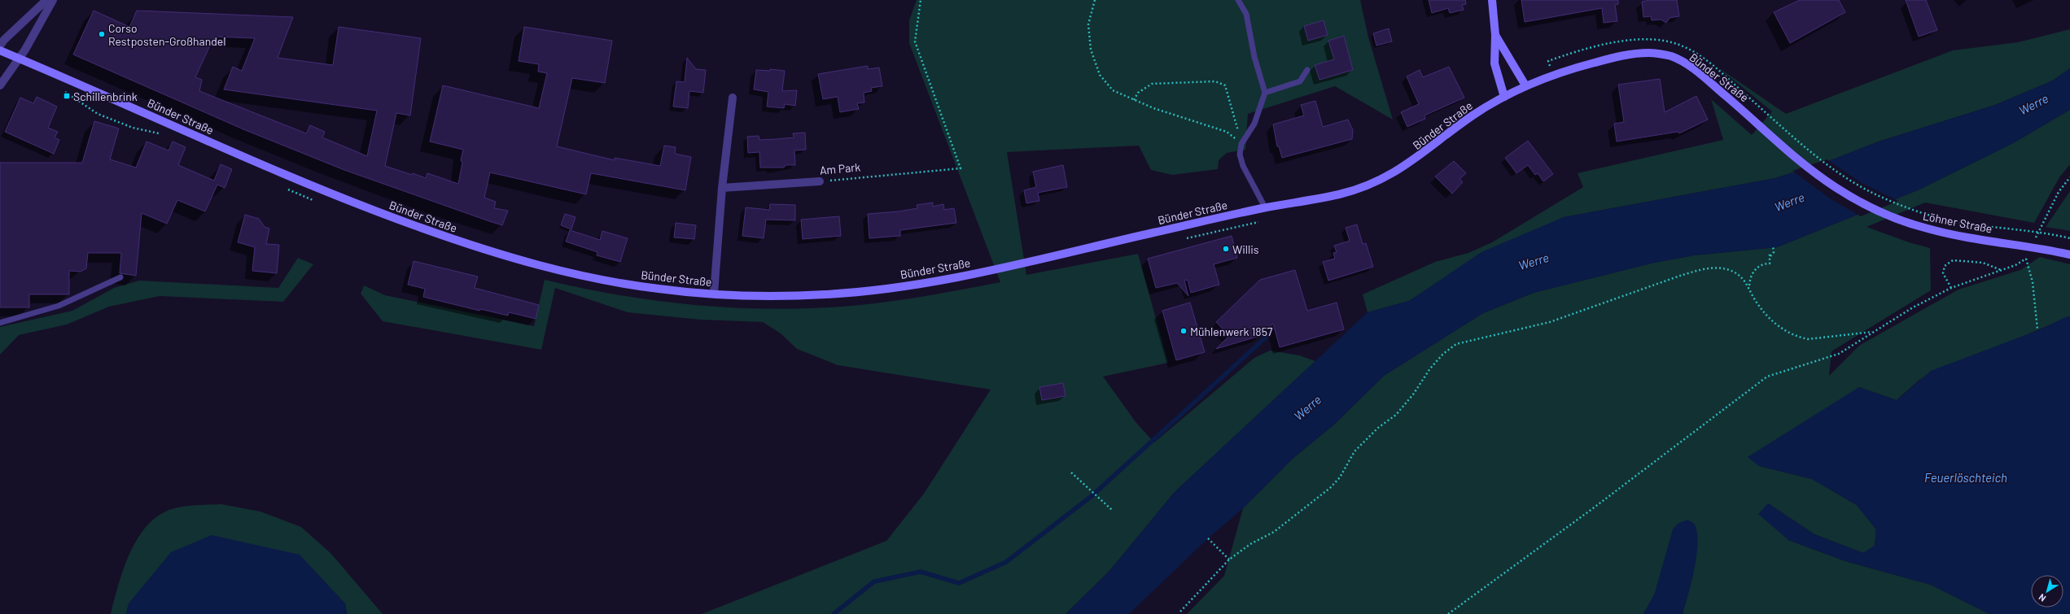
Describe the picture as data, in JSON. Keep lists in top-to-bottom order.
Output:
{
  "streets": {
    "main road": ["Bünder Straße", "Löhner Straße"],
    "street": ["Am Park"]
  },
  "crossings": [
    ["Bünder Straße", "Löhner Straße"]
  ],
  "water": ["Werre", "Feuerlöschteich"],
  "places": {
    "other": ["Corso Restposten-Großhandel", "Willis", "Mühlenwerk 1857"],
    "transit": ["Schillenbrink"]
  },
  "north": "bottom left"
}
